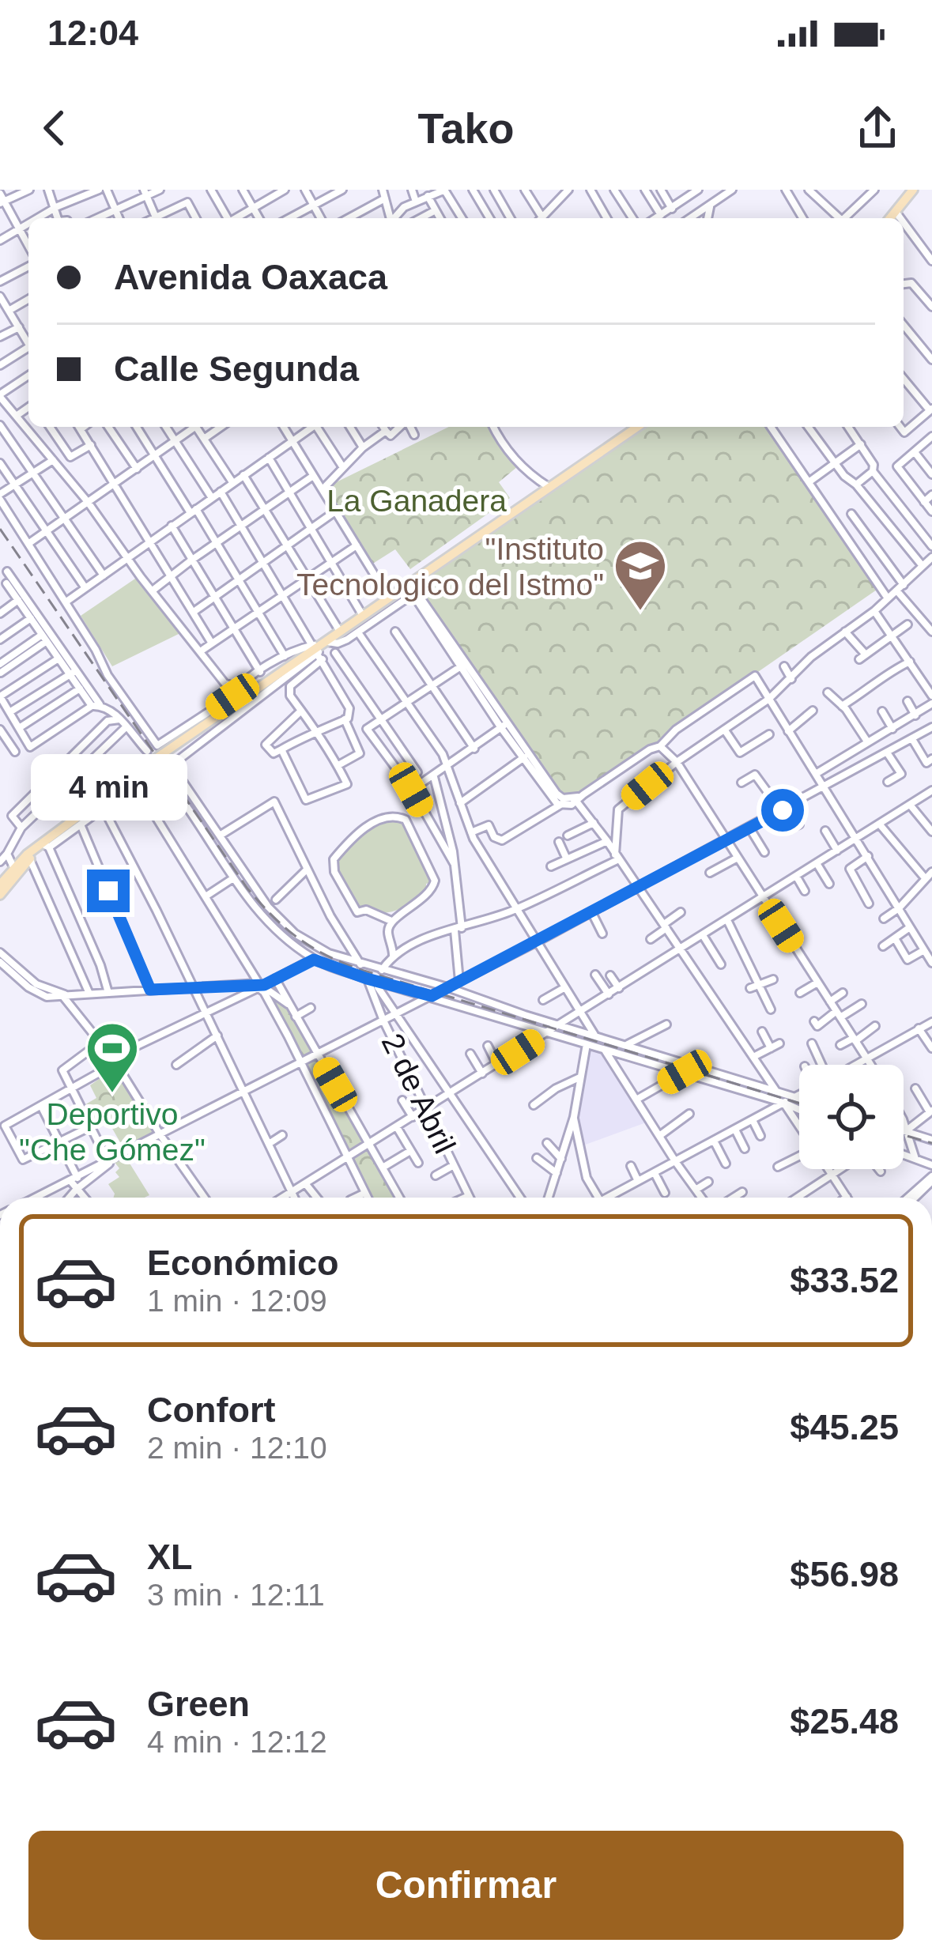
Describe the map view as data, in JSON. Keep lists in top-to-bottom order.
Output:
{
  "streets": {
    "street": ["2 de Abril"]
  },
  "parks": ["La Ganadera"],
  "places": {
    "school or university": ["\"Instituto Tecnologico del Istmo\""],
    "sports": ["Deportivo \"Che Gómez\""]
  },
  "page": {
    "status": "12:04",
    "header": "Tako",
    "banner": ["Avenida Oaxaca", "Calle Segunda"],
    "bubble": "4 min",
    "list": [
      {
        "name": "Económico",
        "note": "1 min · 12:09",
        "value": "$33.52"
      },
      {
        "name": "Confort",
        "note": "2 min · 12:10",
        "value": "$45.25"
      },
      {
        "name": "XL",
        "note": "3 min · 12:11",
        "value": "$56.98"
      },
      {
        "name": "Green",
        "note": "4 min · 12:12",
        "value": "$25.48"
      }
    ],
    "buttons": "Confirmar"
  }
}
